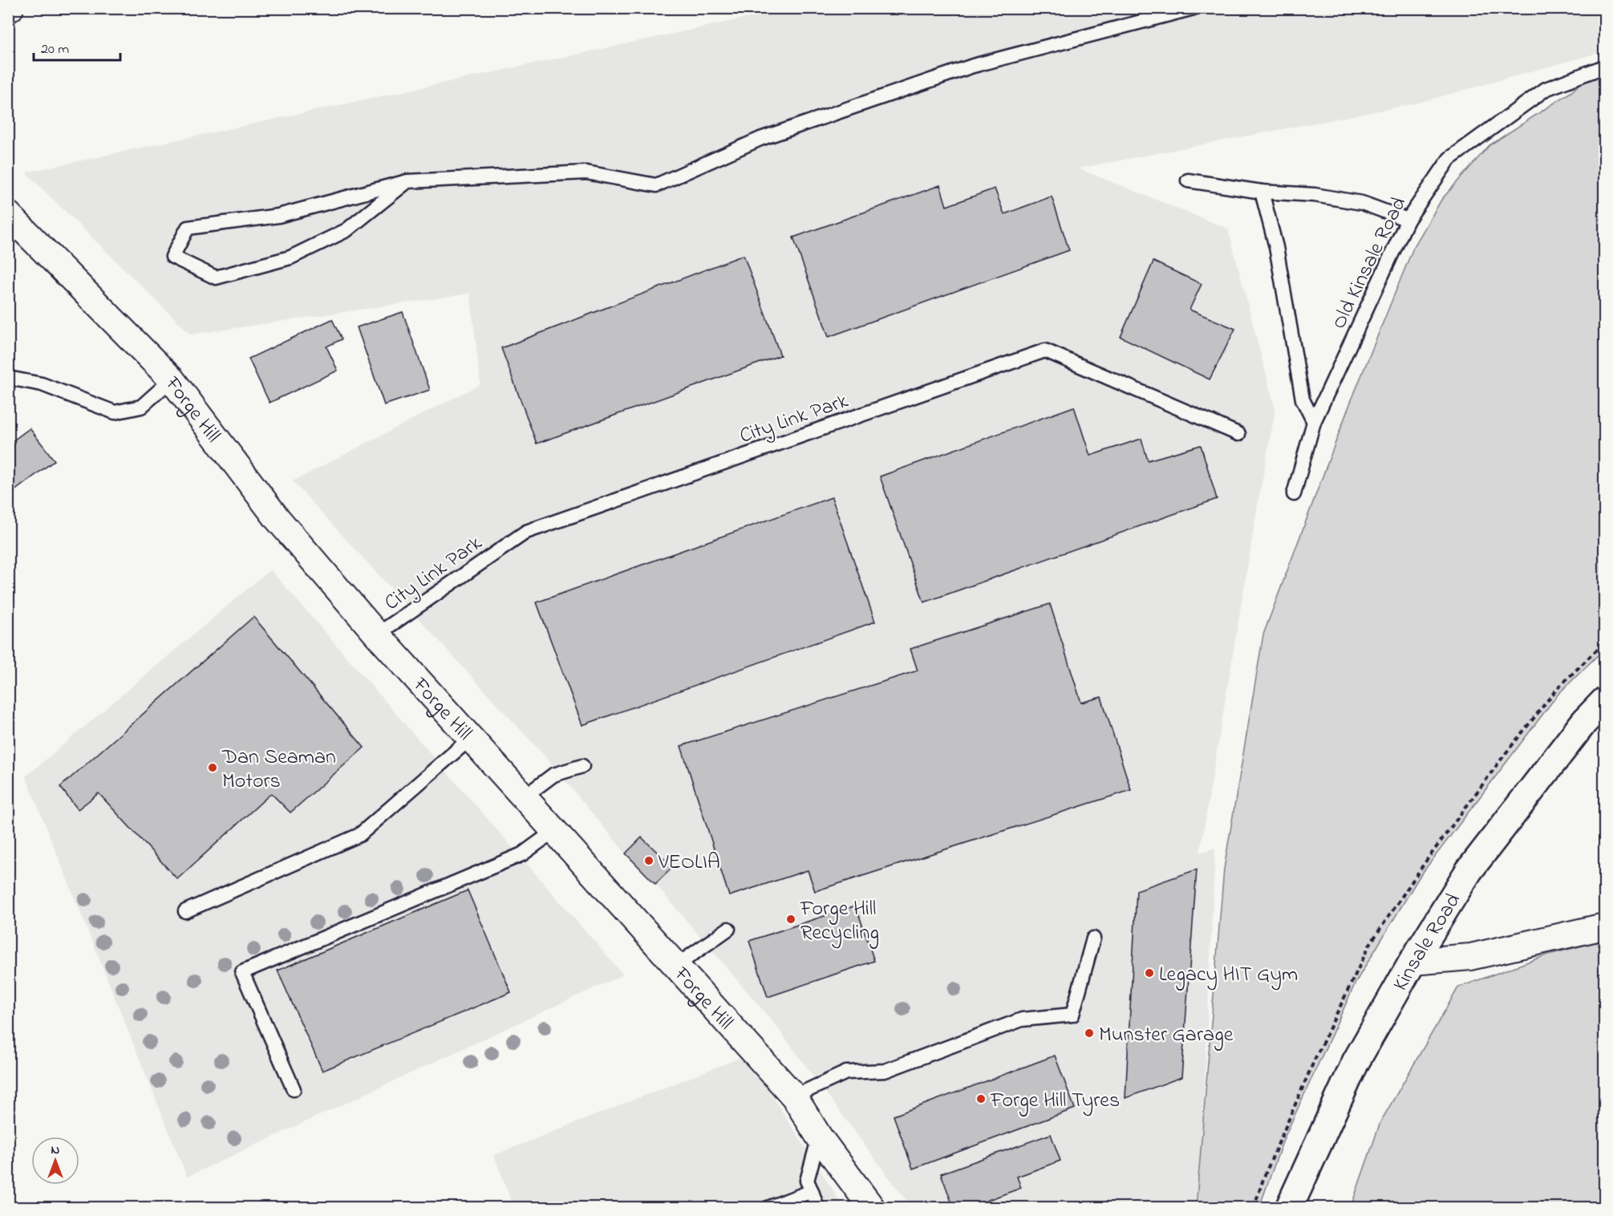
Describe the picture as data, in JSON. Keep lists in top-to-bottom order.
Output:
{
  "streets": {
    "highway": ["Kinsale Road"],
    "street": ["Forge Hill"],
    "lane": ["Old Kinsale Road", "City Link Park"]
  },
  "crossings": [
    ["Forge Hill", "City Link Park"]
  ],
  "places": [
    "Dan Seaman Motors",
    "VEOLIA",
    "Forge Hill Recycling",
    "Legacy HIT Gym",
    "Munster Garage",
    "Forge Hill Tyres"
  ],
  "scale_bar": "20 m",
  "north": "top"
}
